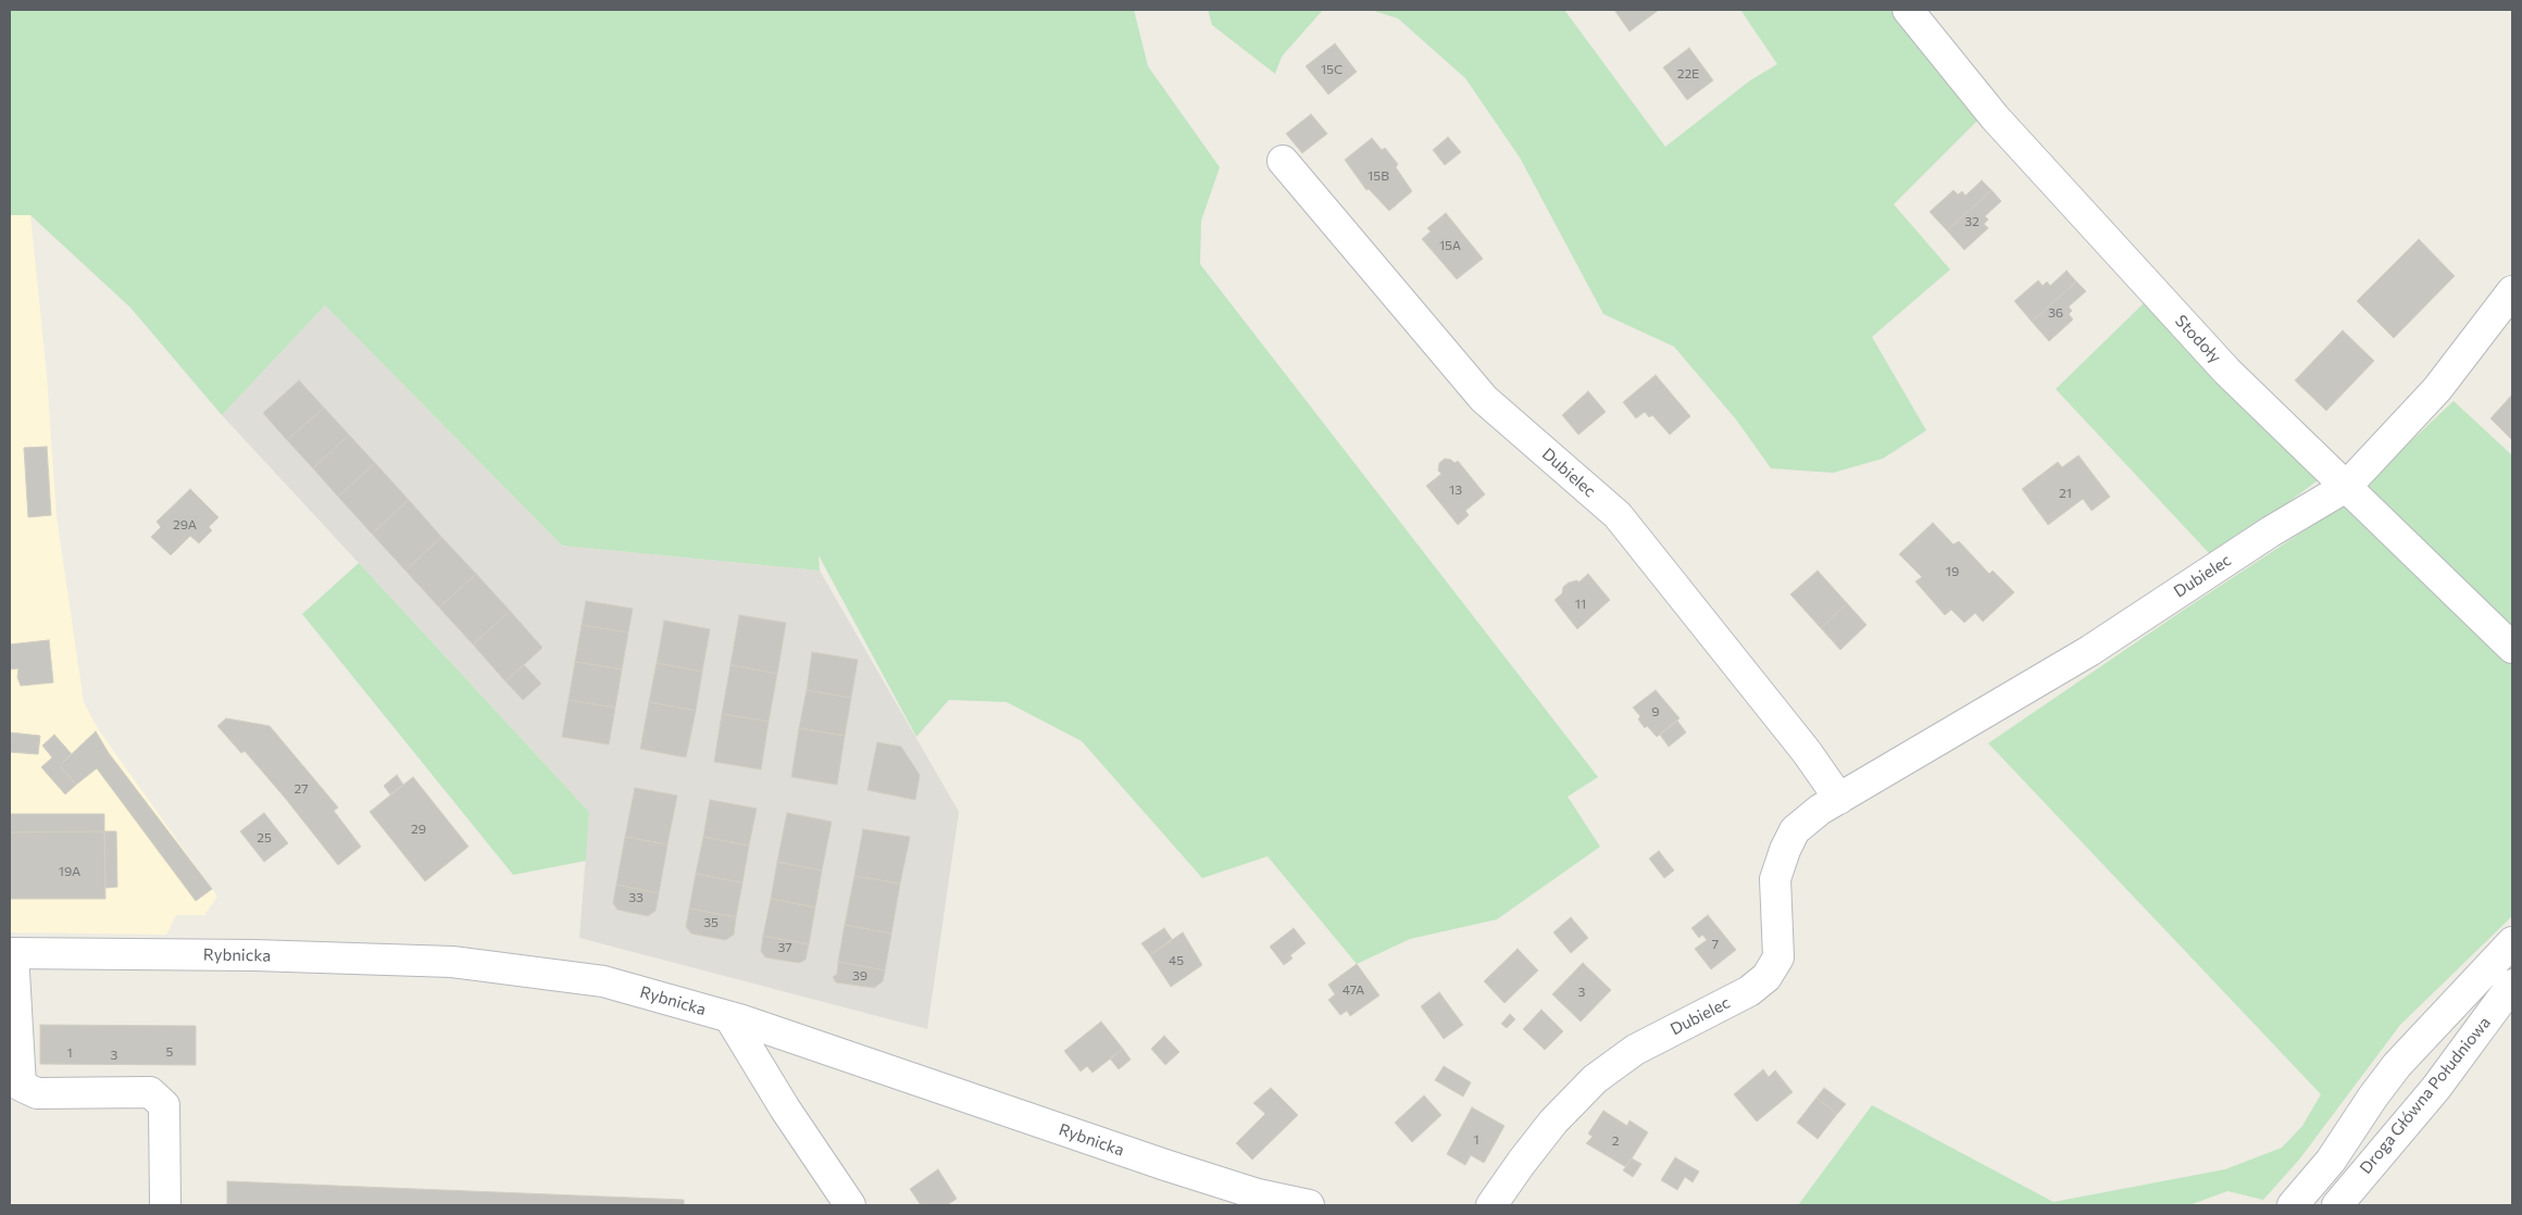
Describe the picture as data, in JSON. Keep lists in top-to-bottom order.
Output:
{
  "streets": {
    "street": [
      "Stodoły",
      "Dubielec",
      "Rybnicka",
      "Droga Główna Południowa"
    ]
  },
  "crossings": [
    ["Stodoły", "Dubielec"]
  ],
  "house_numbers": [
    "15C",
    "22E",
    "15B",
    "32",
    "15A",
    "36",
    "13",
    "21",
    "29A",
    "19",
    "11",
    "9",
    "27",
    "29",
    "25",
    "19A",
    "33",
    "35",
    "7",
    "37",
    "45",
    "39",
    "47A",
    "3",
    "5",
    "1",
    "3",
    "1",
    "2"
  ]
}
